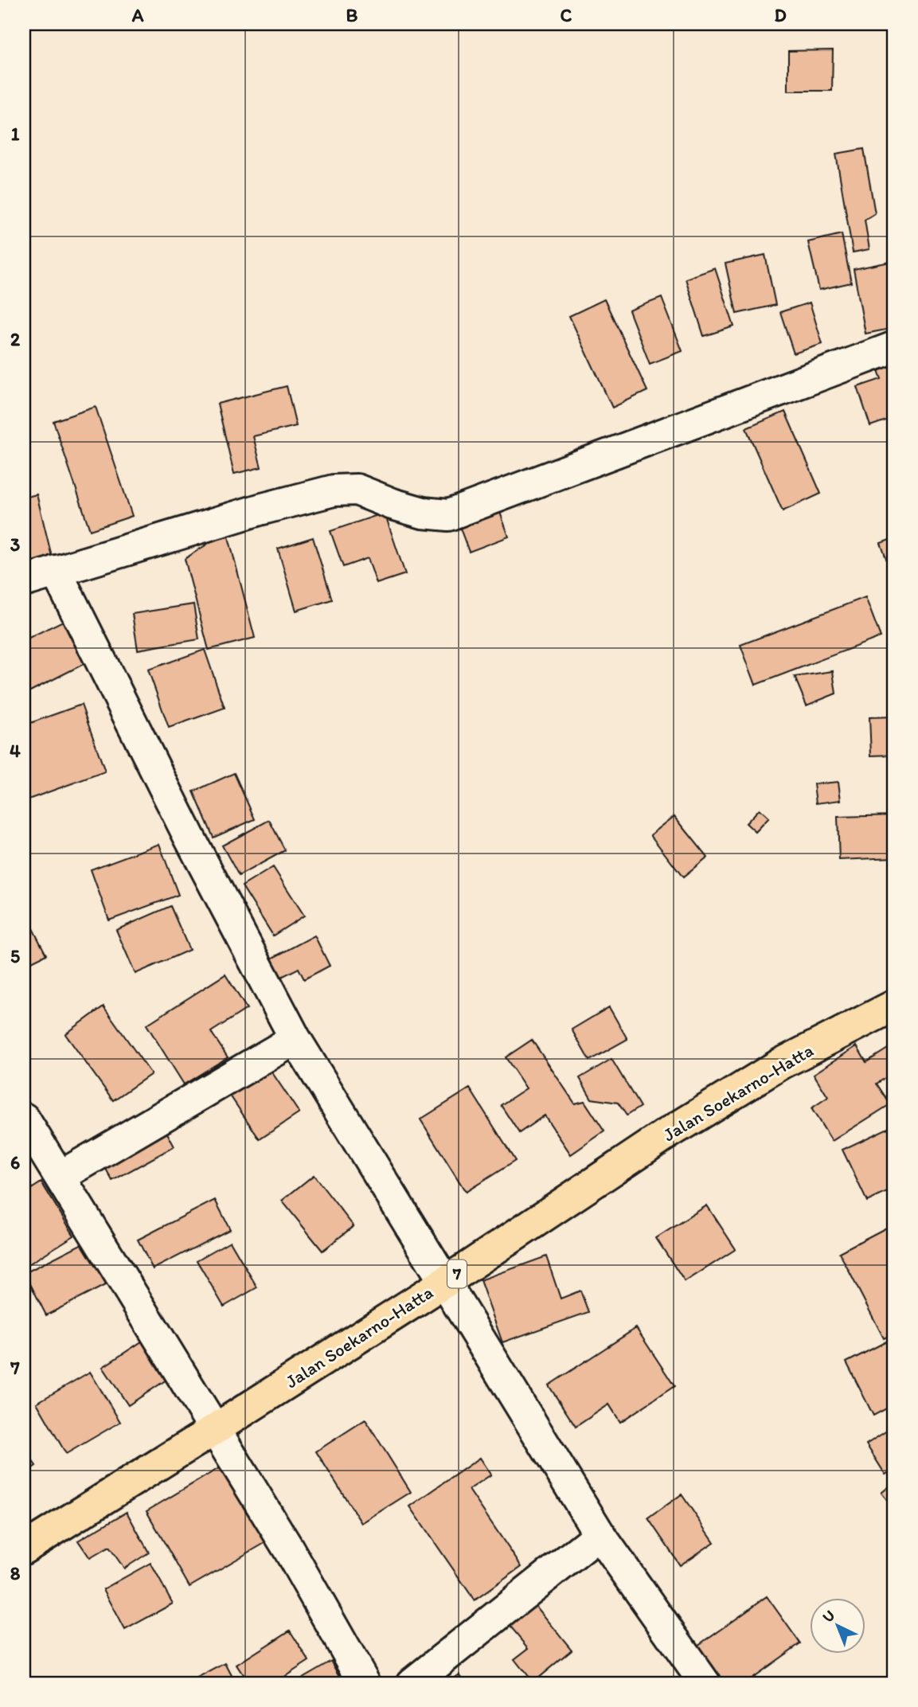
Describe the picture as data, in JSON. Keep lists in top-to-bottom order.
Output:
{
  "streets": {
    "highway": ["Jalan Soekarno-Hatta", "7"]
  },
  "north": "top left",
  "grid": {
    "columns": [
      "A",
      "B",
      "C",
      "D"
    ],
    "rows": [
      "1",
      "2",
      "3",
      "4",
      "5",
      "6",
      "7",
      "8"
    ]
  }
}
